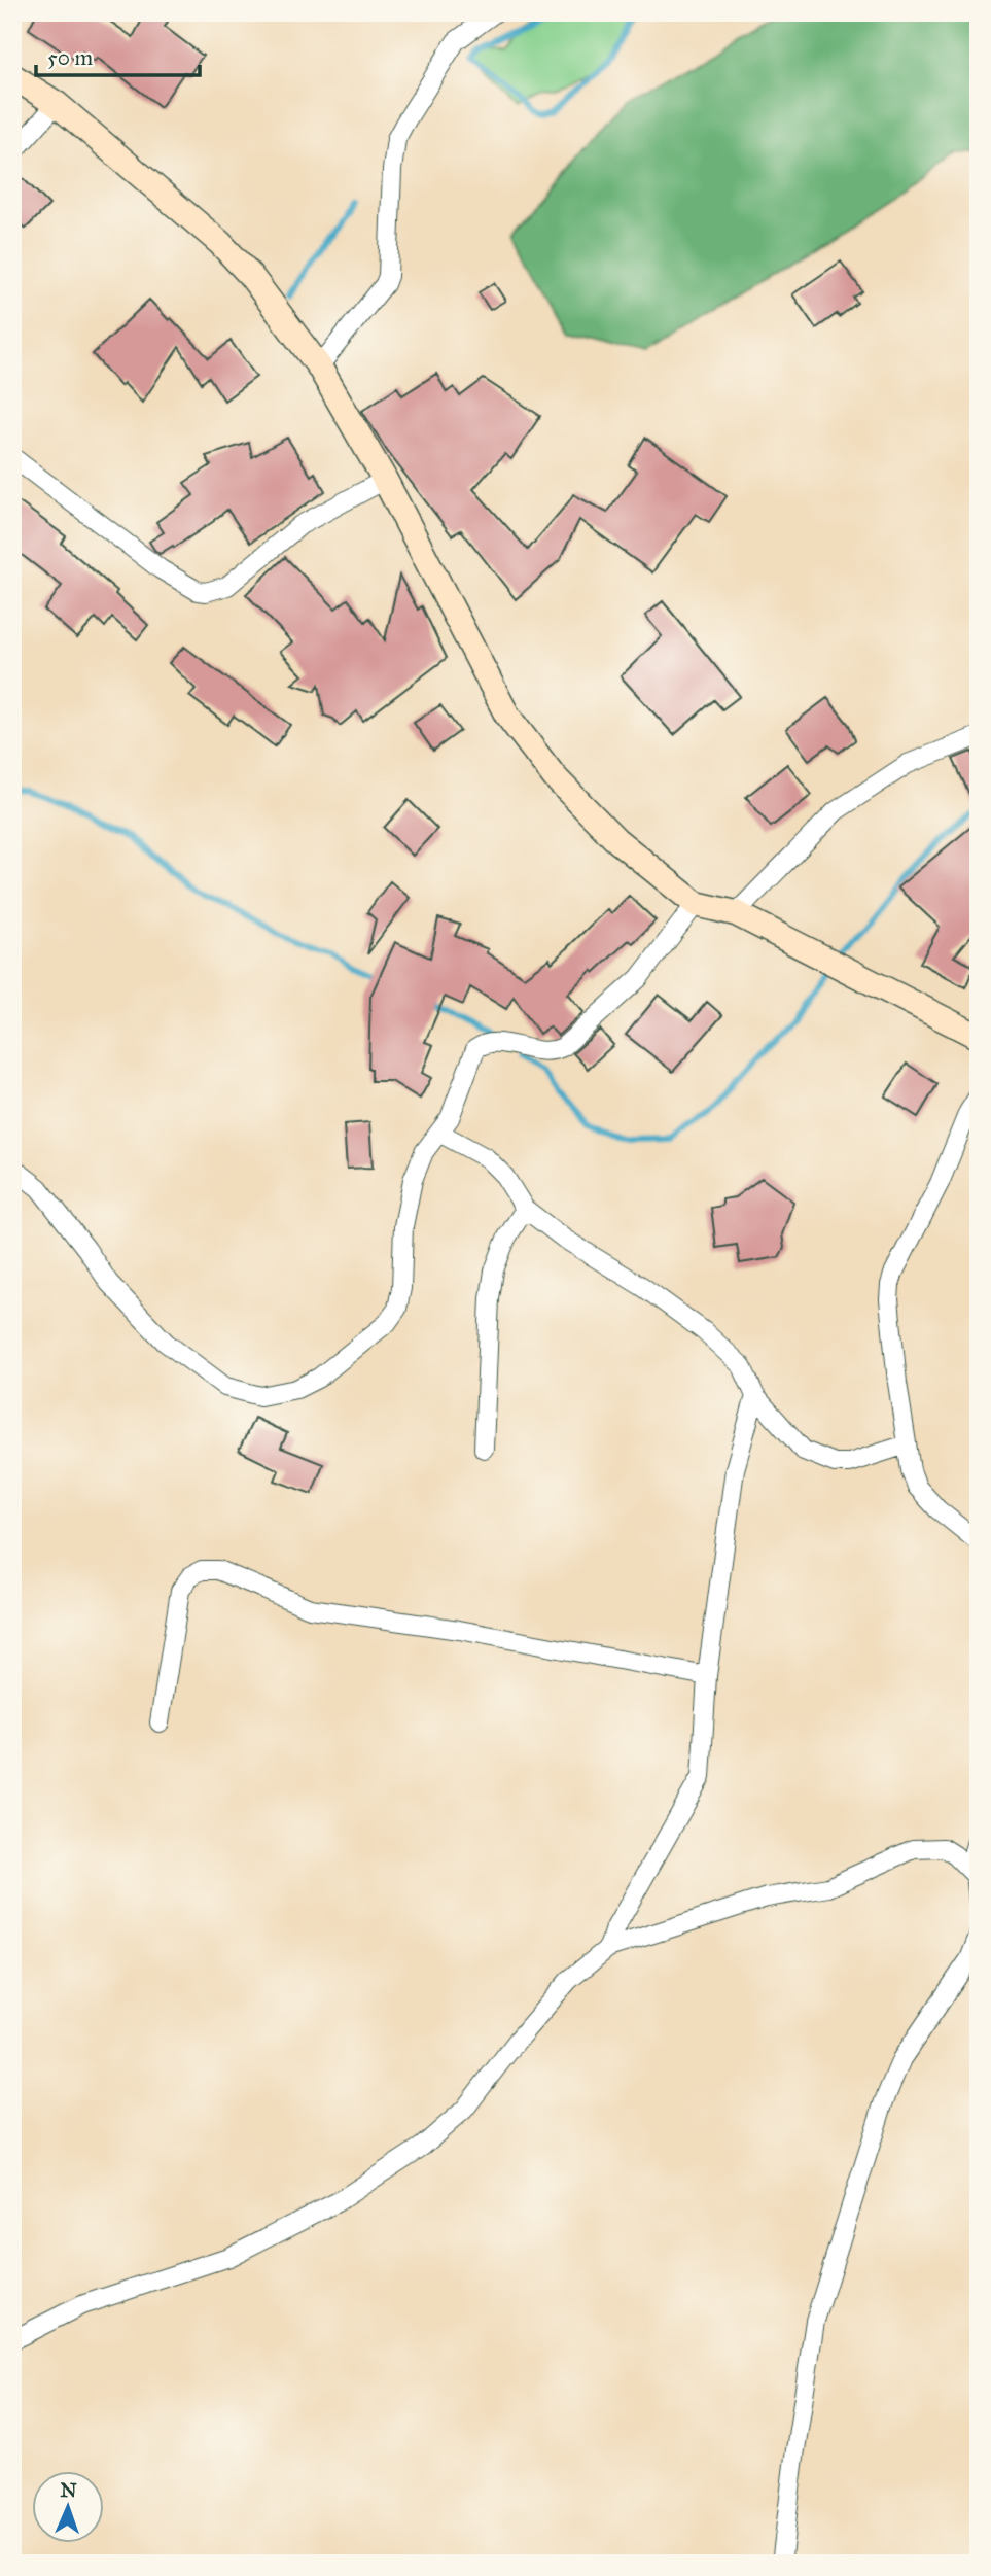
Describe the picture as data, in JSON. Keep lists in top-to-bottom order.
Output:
{
  "scale_bar": "50 m",
  "north": "top"
}
